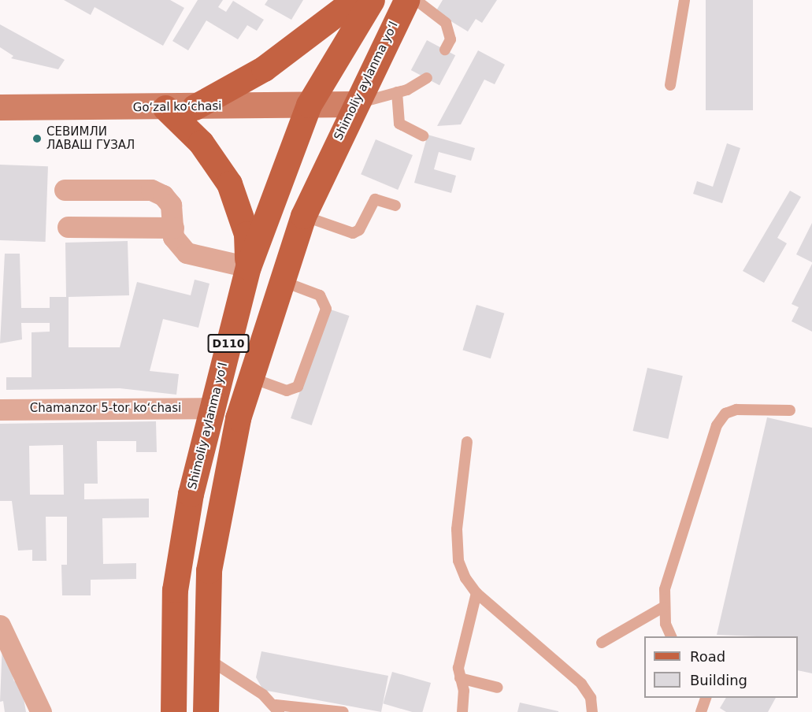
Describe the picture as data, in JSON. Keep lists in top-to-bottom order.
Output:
{
  "streets": {
    "main road": ["Shimoliy aylanma yoʻl", "Goʻzal koʻchasi", "D110"],
    "street": ["Chamanzor 5-tor koʻchasi"]
  },
  "crossings": [
    ["Shimoliy aylanma yoʻl", "Goʻzal koʻchasi"],
    ["Shimoliy aylanma yoʻl", "Chamanzor 5-tor koʻchasi"]
  ],
  "places": ["СЕВИМЛИ ЛАВАШ ГУЗАЛ"],
  "legend": ["Road", "Building"]
}
